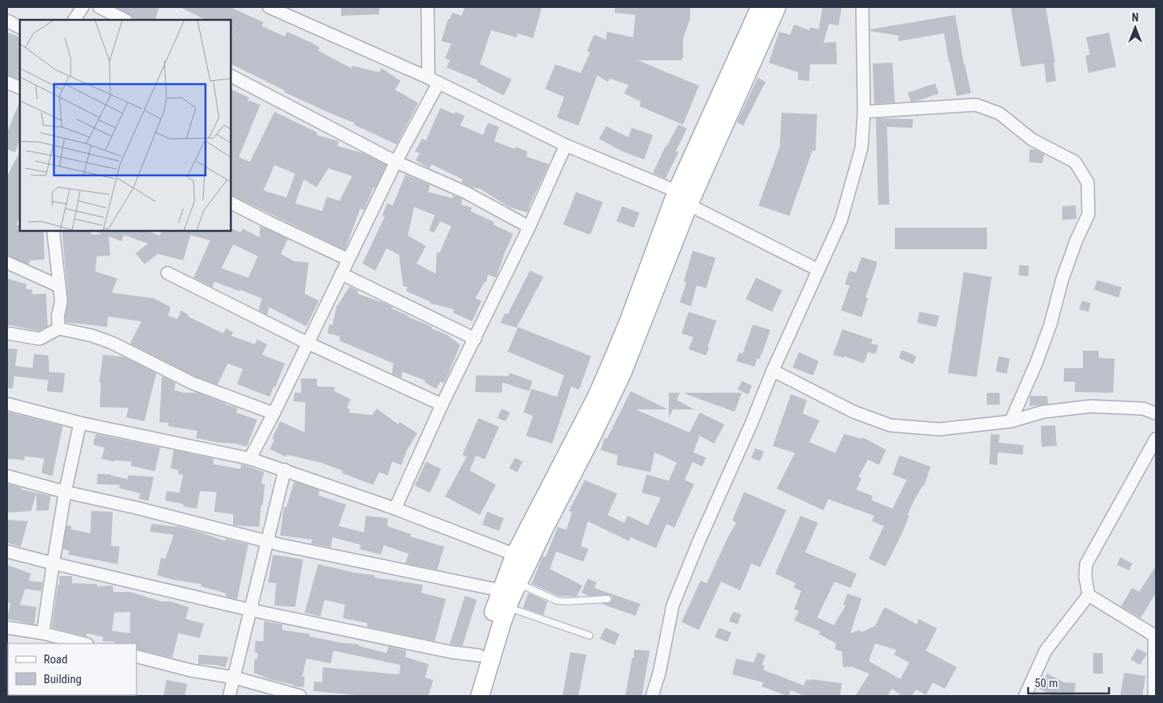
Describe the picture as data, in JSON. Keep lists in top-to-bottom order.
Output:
{
  "legend": ["Road", "Building"],
  "scale_bar": "50 m",
  "north": "top"
}
